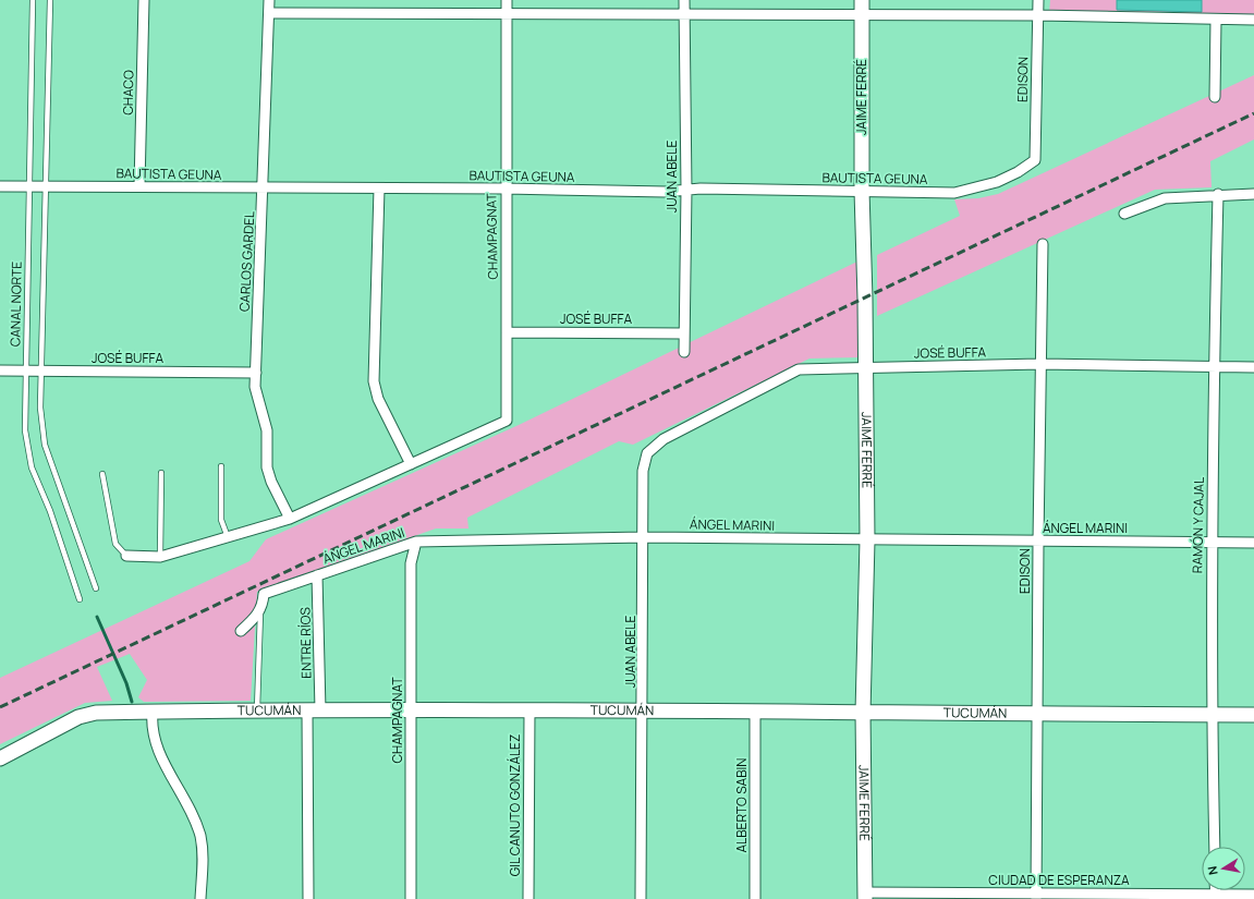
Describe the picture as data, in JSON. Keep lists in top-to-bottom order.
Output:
{
  "streets": {
    "street": [
      "EDISON",
      "CHACO",
      "JAIME FERRÉ",
      "BAUTISTA GEUNA",
      "JUAN ABELE",
      "CHAMPAGNAT",
      "CARLOS GARDEL",
      "JOSÉ BUFFA",
      "ÁNGEL MARINI",
      "RAMÓN Y CAJAL",
      "ENTRE RÍOS",
      "TUCUMÁN",
      "GIL CANUTO GONZÁLEZ",
      "ALBERTO SABIN",
      "CIUDAD DE ESPERANZA"
    ],
    "lane": ["CANAL NORTE"]
  },
  "crossings": [
    ["EDISON", "BAUTISTA GEUNA"],
    ["EDISON", "JOSÉ BUFFA"],
    ["EDISON", "ÁNGEL MARINI"],
    ["EDISON", "TUCUMÁN"],
    ["EDISON", "CIUDAD DE ESPERANZA"],
    ["CHACO", "BAUTISTA GEUNA"],
    ["JAIME FERRÉ", "BAUTISTA GEUNA"],
    ["JAIME FERRÉ", "JOSÉ BUFFA"],
    ["JAIME FERRÉ", "ÁNGEL MARINI"],
    ["JAIME FERRÉ", "TUCUMÁN"],
    ["JAIME FERRÉ", "CIUDAD DE ESPERANZA"],
    ["BAUTISTA GEUNA", "JUAN ABELE"],
    ["BAUTISTA GEUNA", "CHAMPAGNAT"],
    ["BAUTISTA GEUNA", "CARLOS GARDEL"],
    ["BAUTISTA GEUNA", "CANAL NORTE"],
    ["JUAN ABELE", "JOSÉ BUFFA"],
    ["JUAN ABELE", "ÁNGEL MARINI"],
    ["JUAN ABELE", "TUCUMÁN"],
    ["CHAMPAGNAT", "JOSÉ BUFFA"],
    ["CHAMPAGNAT", "ÁNGEL MARINI"],
    ["CHAMPAGNAT", "TUCUMÁN"],
    ["CARLOS GARDEL", "JOSÉ BUFFA"],
    ["CANAL NORTE", "JOSÉ BUFFA"],
    ["JOSÉ BUFFA", "RAMÓN Y CAJAL"],
    ["ÁNGEL MARINI", "RAMÓN Y CAJAL"],
    ["ÁNGEL MARINI", "ENTRE RÍOS"],
    ["RAMÓN Y CAJAL", "TUCUMÁN"],
    ["ENTRE RÍOS", "TUCUMÁN"],
    ["TUCUMÁN", "GIL CANUTO GONZÁLEZ"],
    ["TUCUMÁN", "ALBERTO SABIN"]
  ],
  "north": "left"
}
